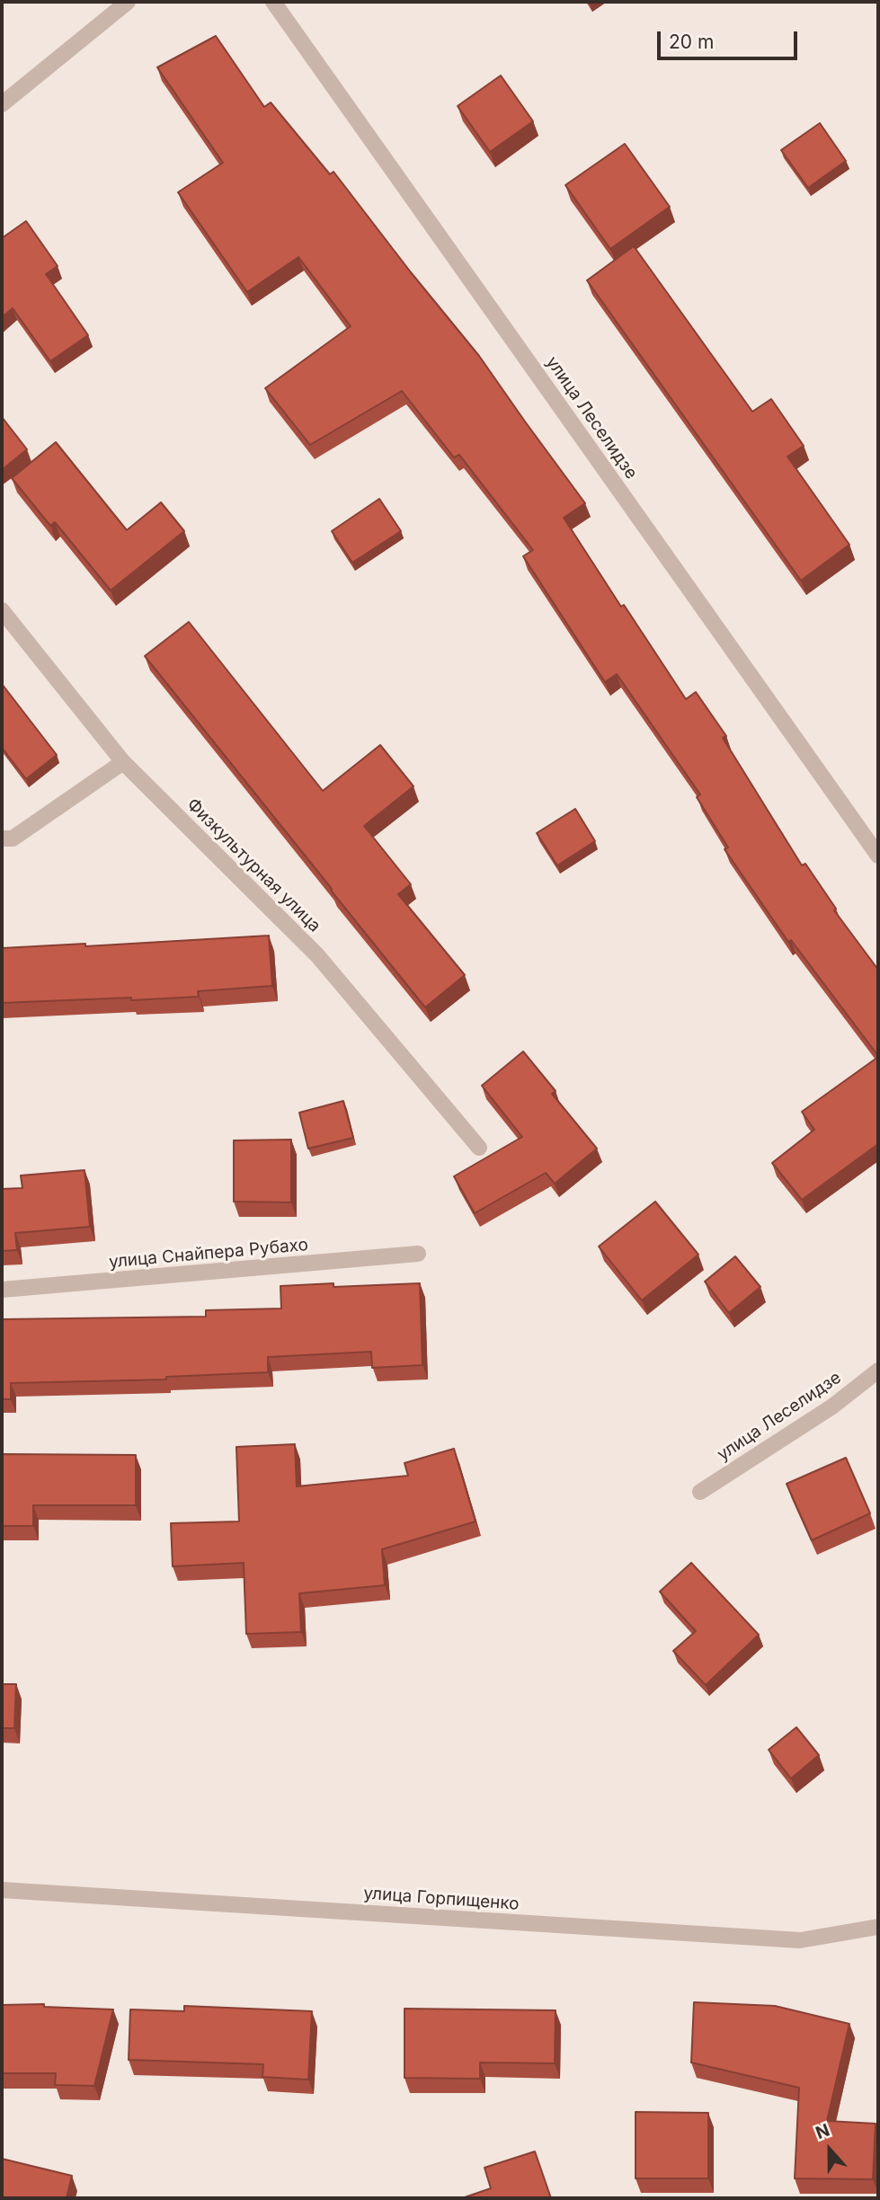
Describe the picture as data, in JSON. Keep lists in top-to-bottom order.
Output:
{
  "streets": {
    "street": [
      "улица Леселидзе",
      "Физкультурная улица",
      "улица Снайпера Рубахо",
      "улица Горпищенко"
    ]
  },
  "scale_bar": "20 m",
  "north": "top"
}
